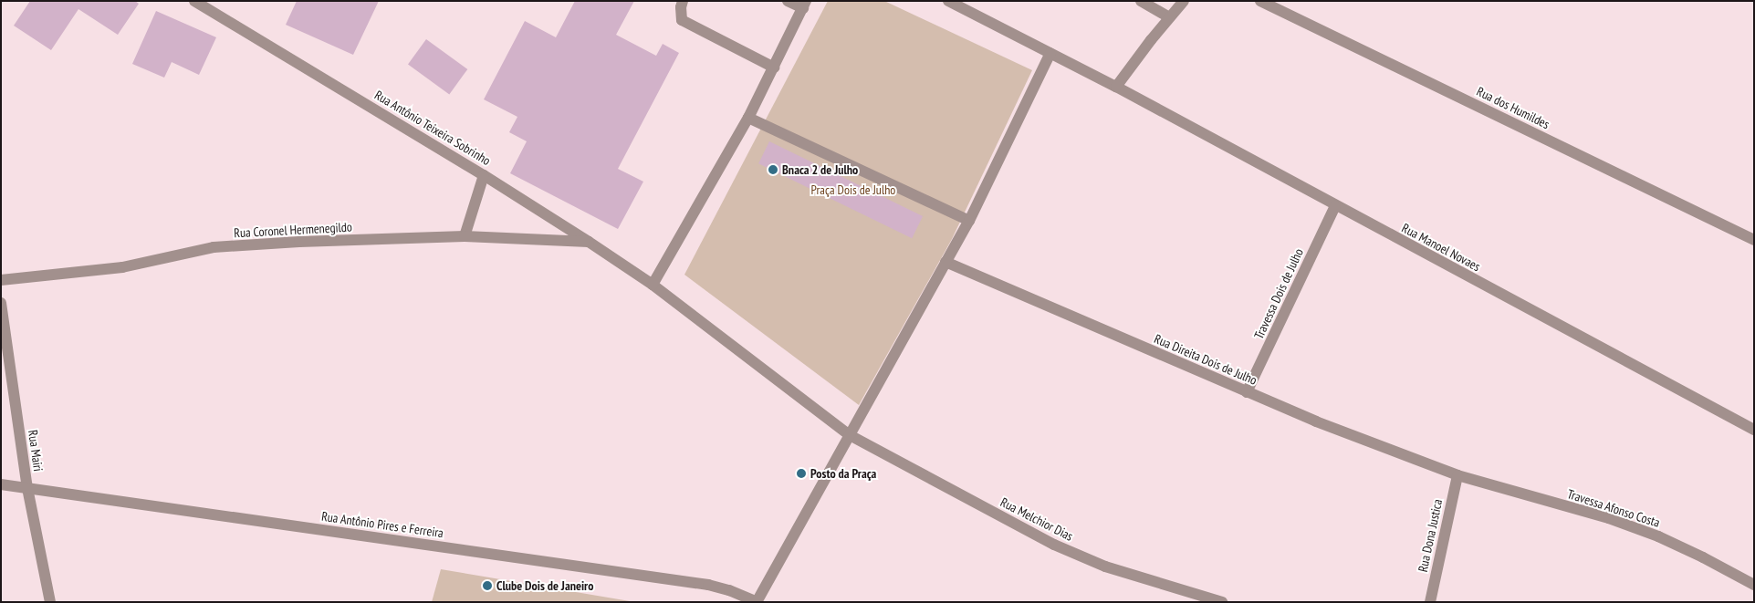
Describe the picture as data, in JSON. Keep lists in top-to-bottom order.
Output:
{
  "streets": {
    "street": [
      "Rua dos Humildes",
      "Rua Antônio Teixeira Sobrinho",
      "Rua Coronel Hermenegildo",
      "Rua Manoel Novaes",
      "Travessa Dois de Julho",
      "Rua Direita Dois de Julho",
      "Rua Mairi",
      "Travessa Afonso Costa",
      "Rua Melchior Dias",
      "Rua Antônio Pires e Ferreira",
      "Rua Dona Justica"
    ]
  },
  "crossings": [
    ["Rua Antônio Teixeira Sobrinho", "Rua Coronel Hermenegildo"],
    ["Rua Manoel Novaes", "Travessa Dois de Julho"],
    ["Travessa Dois de Julho", "Rua Direita Dois de Julho"],
    ["Rua Direita Dois de Julho", "Travessa Afonso Costa"],
    ["Rua Direita Dois de Julho", "Rua Dona Justica"],
    ["Rua Mairi", "Rua Antônio Pires e Ferreira"],
    ["Travessa Afonso Costa", "Rua Dona Justica"]
  ],
  "parks": ["Praça Dois de Julho"],
  "places": ["Bnaca 2 de Julho", "Posto da Praça", "Clube Dois de Janeiro"]
}
